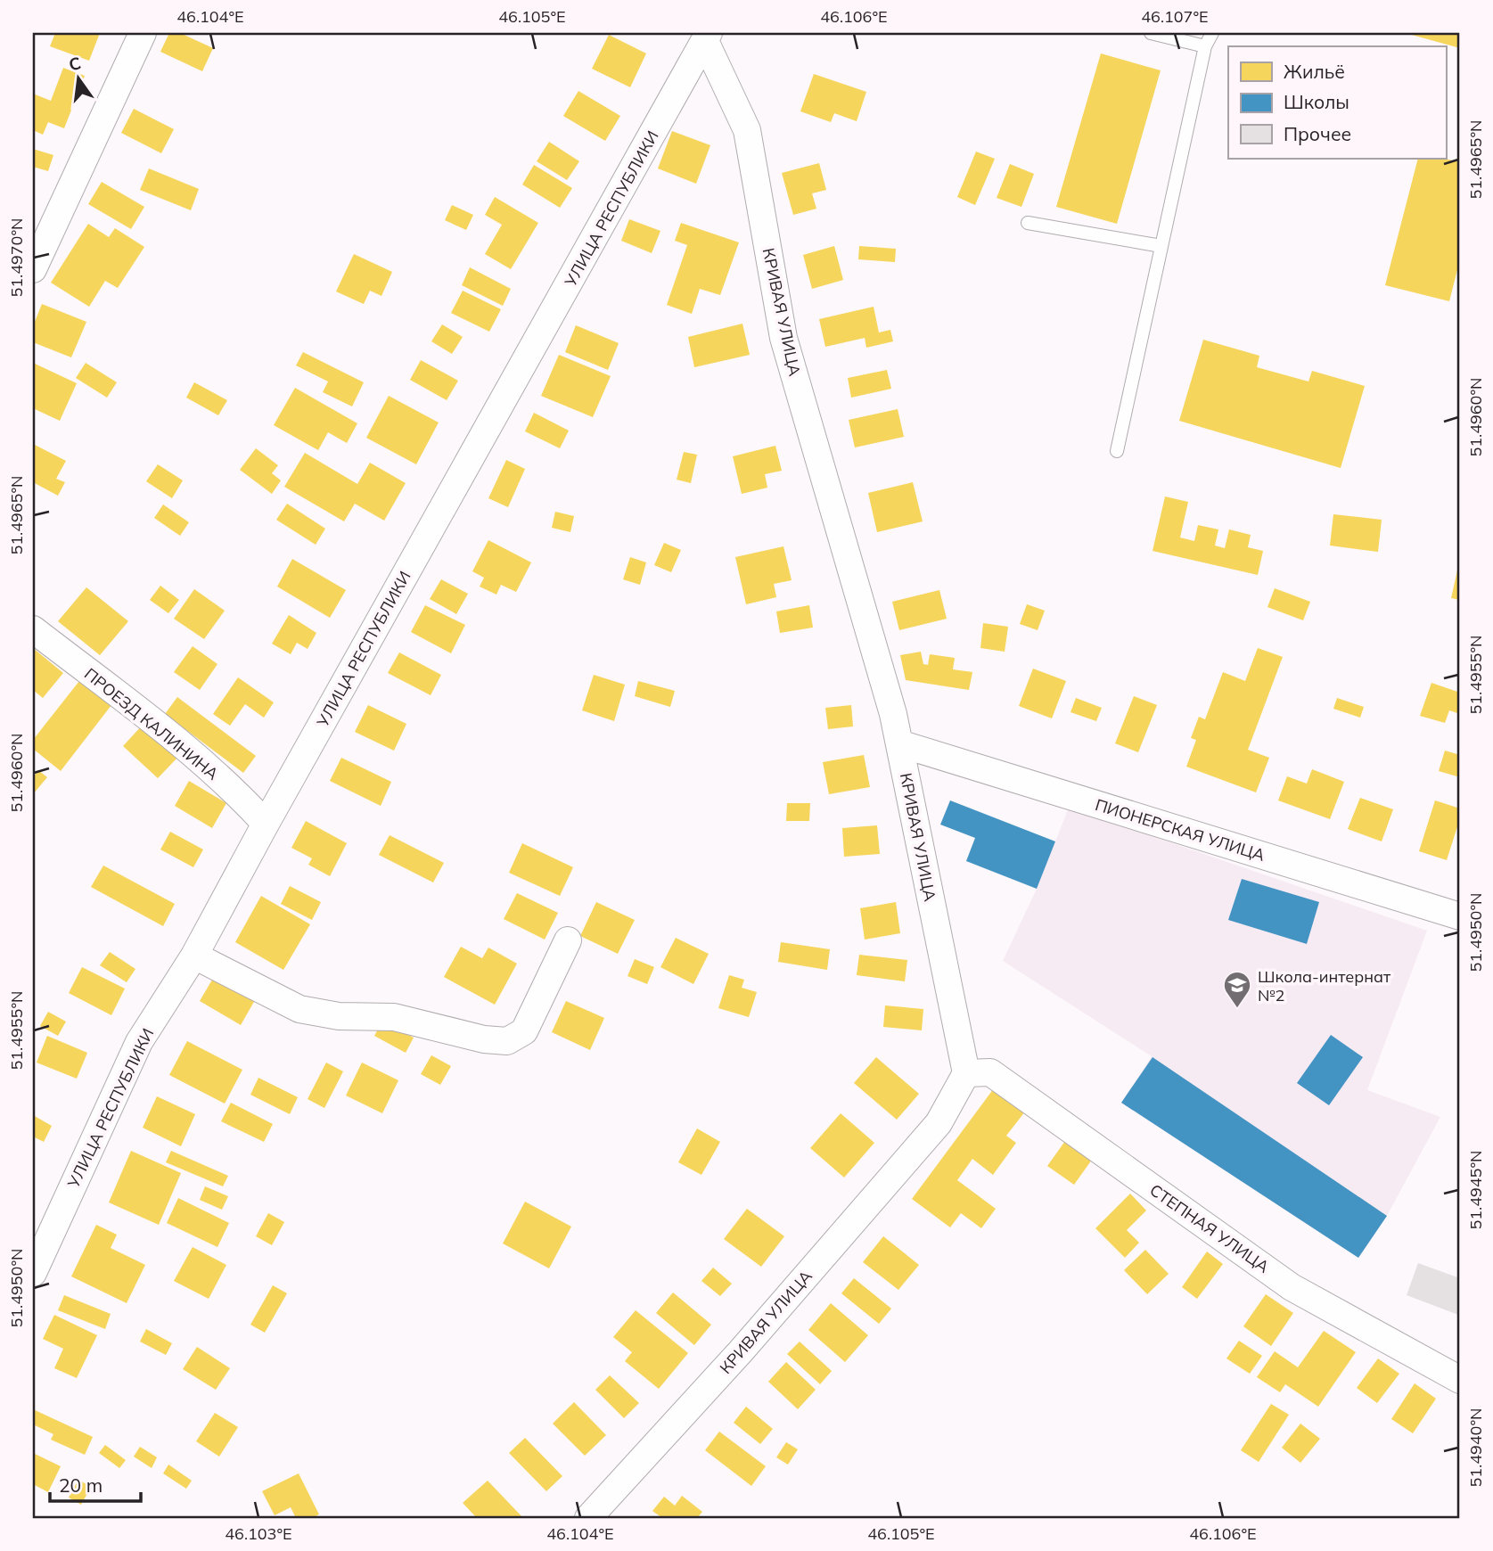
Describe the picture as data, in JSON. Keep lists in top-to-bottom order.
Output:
{
  "streets": {
    "street": [
      "УЛИЦА РЕСПУБЛИКИ",
      "КРИВАЯ УЛИЦА",
      "ПРОЕЗД КАЛИНИНА",
      "ПИОНЕРСКАЯ УЛИЦА",
      "СТЕПНАЯ УЛИЦА"
    ]
  },
  "crossings": [
    ["УЛИЦА РЕСПУБЛИКИ", "КРИВАЯ УЛИЦА"],
    ["УЛИЦА РЕСПУБЛИКИ", "ПРОЕЗД КАЛИНИНА"],
    ["КРИВАЯ УЛИЦА", "ПИОНЕРСКАЯ УЛИЦА"],
    ["КРИВАЯ УЛИЦА", "СТЕПНАЯ УЛИЦА"]
  ],
  "places": {
    "school or university": ["Школа-интернат №2"]
  },
  "legend": ["Жильё", "Школы", "Прочее"],
  "scale_bar": "20 m",
  "north": "top",
  "coordinates": [
    "46.104°E",
    "46.105°E",
    "46.106°E",
    "46.107°E",
    "51.4965°N",
    "51.4970°N",
    "51.4960°N",
    "51.4955°N",
    "51.4950°N",
    "51.4945°N",
    "51.4940°N",
    "46.103°E"
  ]
}
